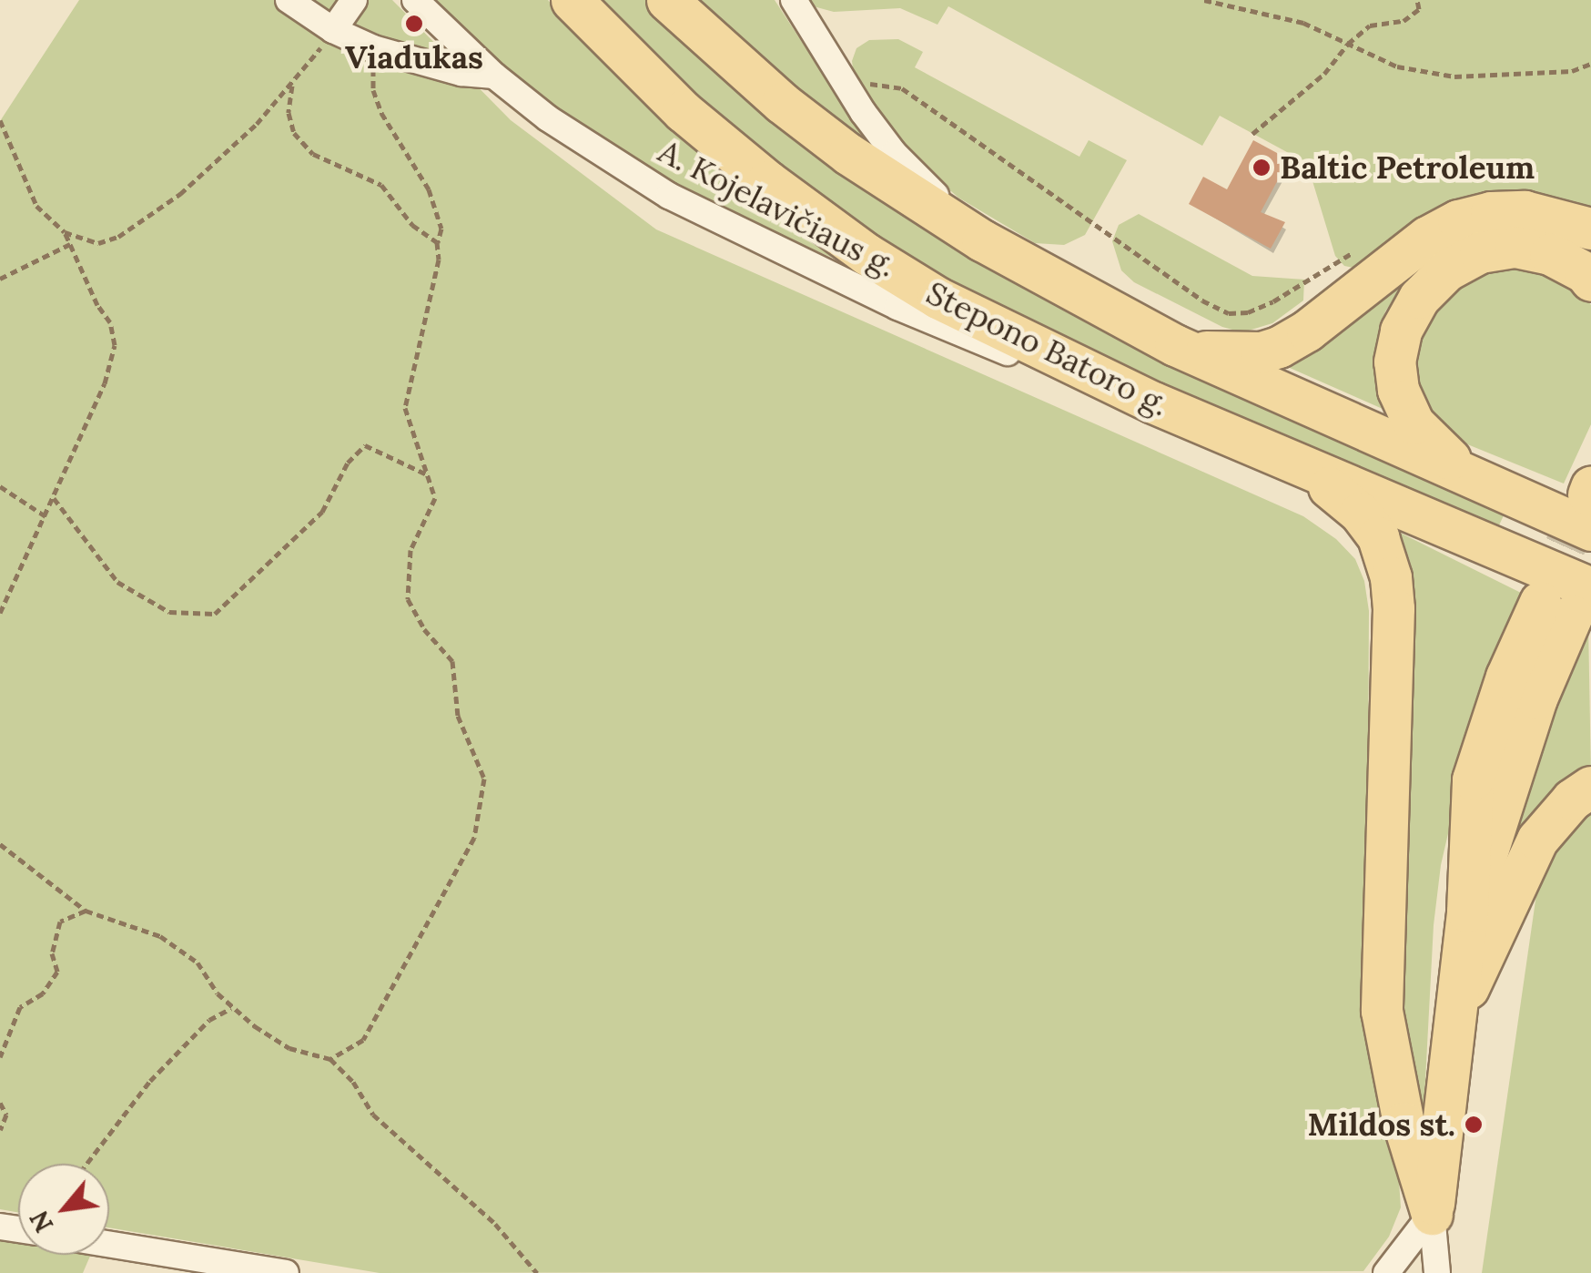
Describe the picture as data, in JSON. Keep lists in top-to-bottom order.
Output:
{
  "streets": {
    "main road": ["Stepono Batoro g."],
    "street": ["A. Kojelavičiaus g."]
  },
  "crossings": [
    ["A. Kojelavičiaus g.", "Stepono Batoro g."]
  ],
  "places": ["Viadukas", "Baltic Petroleum", "Mildos st."],
  "north": "bottom left"
}
